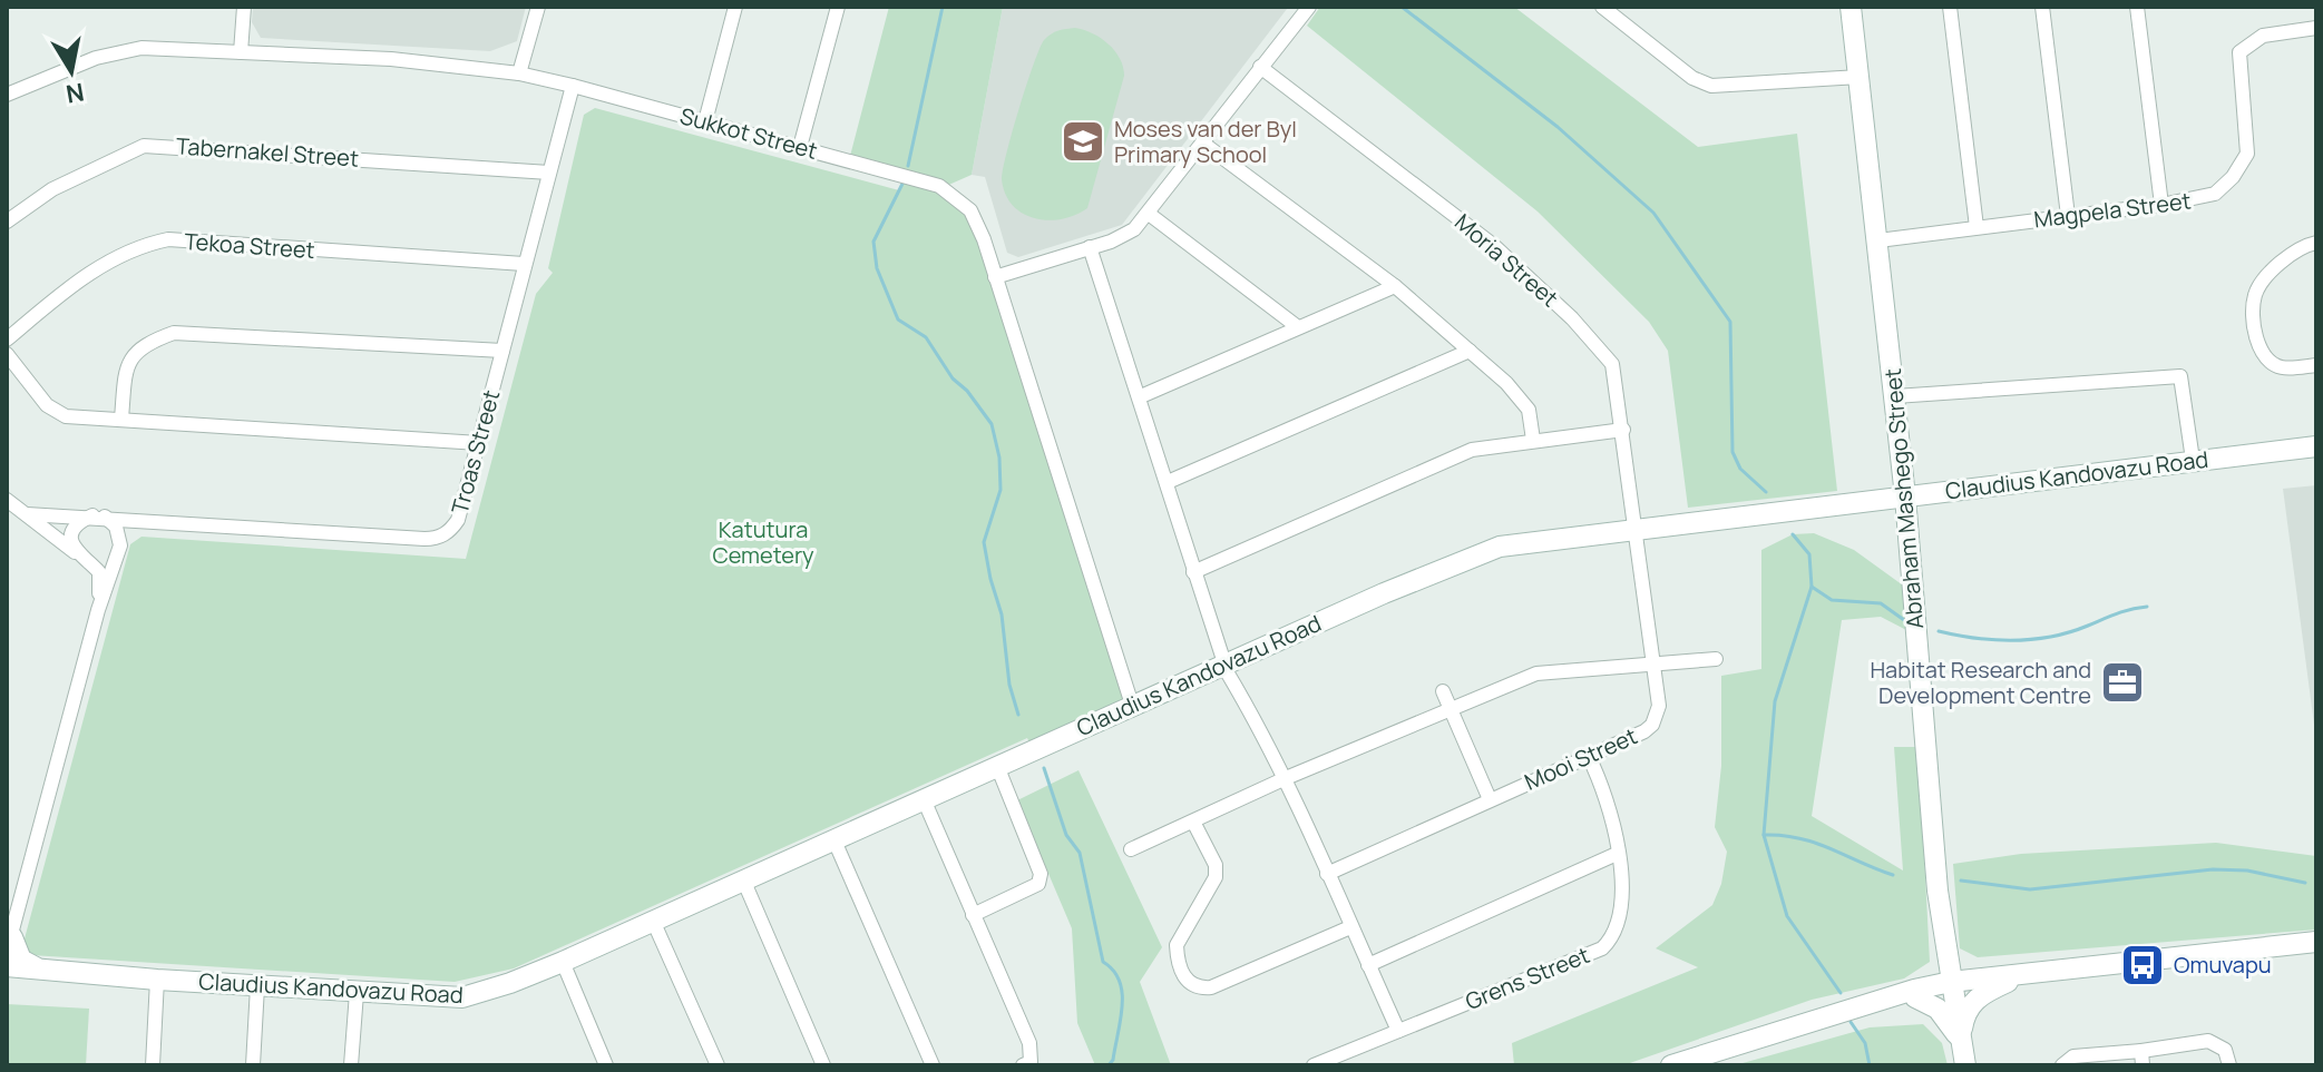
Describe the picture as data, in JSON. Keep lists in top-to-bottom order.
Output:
{
  "streets": {
    "street": [
      "Sukkot Street",
      "Tabernakel Street",
      "Magpela Street",
      "Tekoa Street",
      "Moria Street",
      "Troas Street",
      "Claudius Kandovazu Road",
      "Abraham Mashego Street",
      "Mooi Street",
      "Grens Street"
    ]
  },
  "crossings": [
    ["Sukkot Street", "Troas Street"],
    ["Sukkot Street", "Claudius Kandovazu Road"],
    ["Tabernakel Street", "Troas Street"],
    ["Magpela Street", "Abraham Mashego Street"],
    ["Tekoa Street", "Troas Street"],
    ["Moria Street", "Claudius Kandovazu Road"],
    ["Moria Street", "Mooi Street"],
    ["Claudius Kandovazu Road", "Abraham Mashego Street"],
    ["Claudius Kandovazu Road", "Mooi Street"],
    ["Mooi Street", "Grens Street"]
  ],
  "parks": ["Katutura Cemetery"],
  "places": {
    "school or university": ["Moses van der Byl Primary School"],
    "office": ["Habitat Research and Development Centre"],
    "bus stop": ["Omuvapu"]
  },
  "north": "bottom"
}
